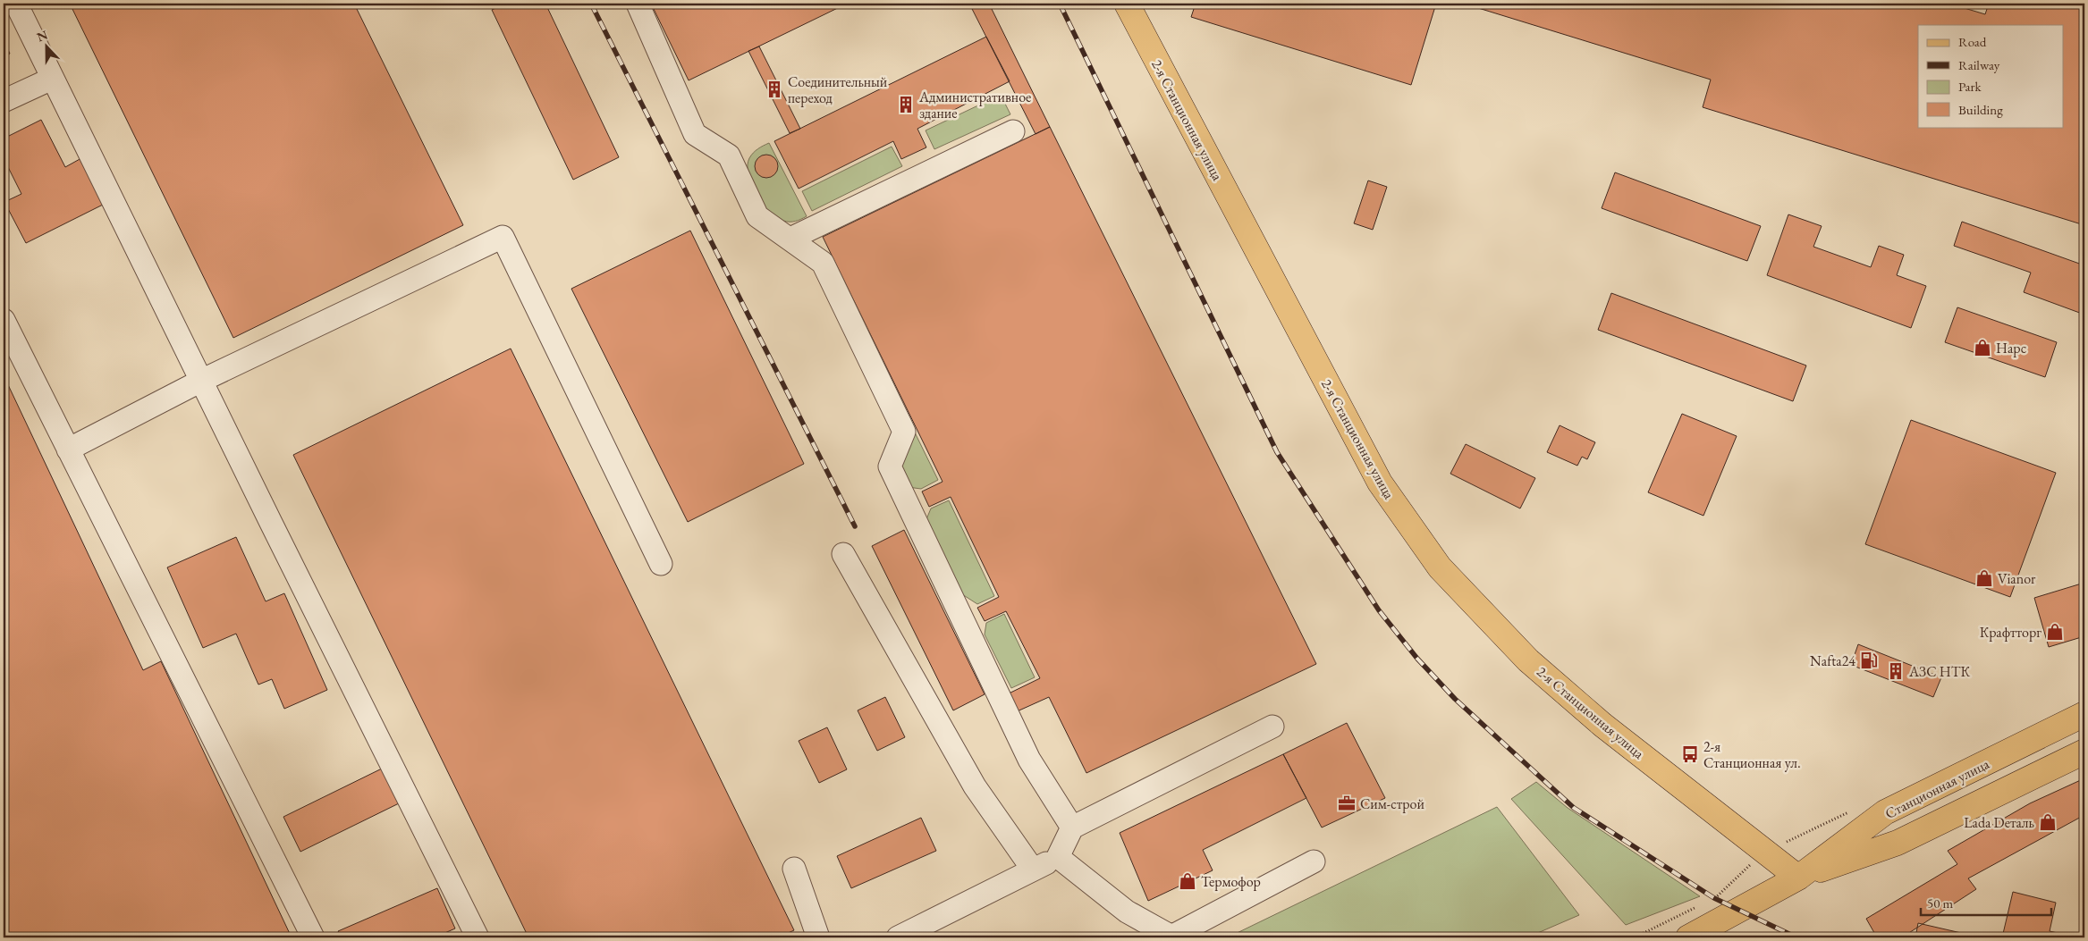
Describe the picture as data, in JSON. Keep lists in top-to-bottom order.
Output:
{
  "streets": {
    "main road": ["2-я Станционная улица", "Станционная улица"]
  },
  "crossings": [
    ["2-я Станционная улица", "Станционная улица"]
  ],
  "places": {
    "building": ["Соединительный переход", "Административное здание", "АЗС НТК"],
    "shop": [
      "Нарс",
      "Vianor",
      "Крафтторг",
      "Lada Dеталь",
      "Термофор"
    ],
    "fuel station": ["Nafta24"],
    "bus stop": ["2-я Станционная ул."],
    "office": ["Сим-строй"]
  },
  "legend": [
    "Road",
    "Railway",
    "Park",
    "Building"
  ],
  "scale_bar": "50 m",
  "north": "top"
}
